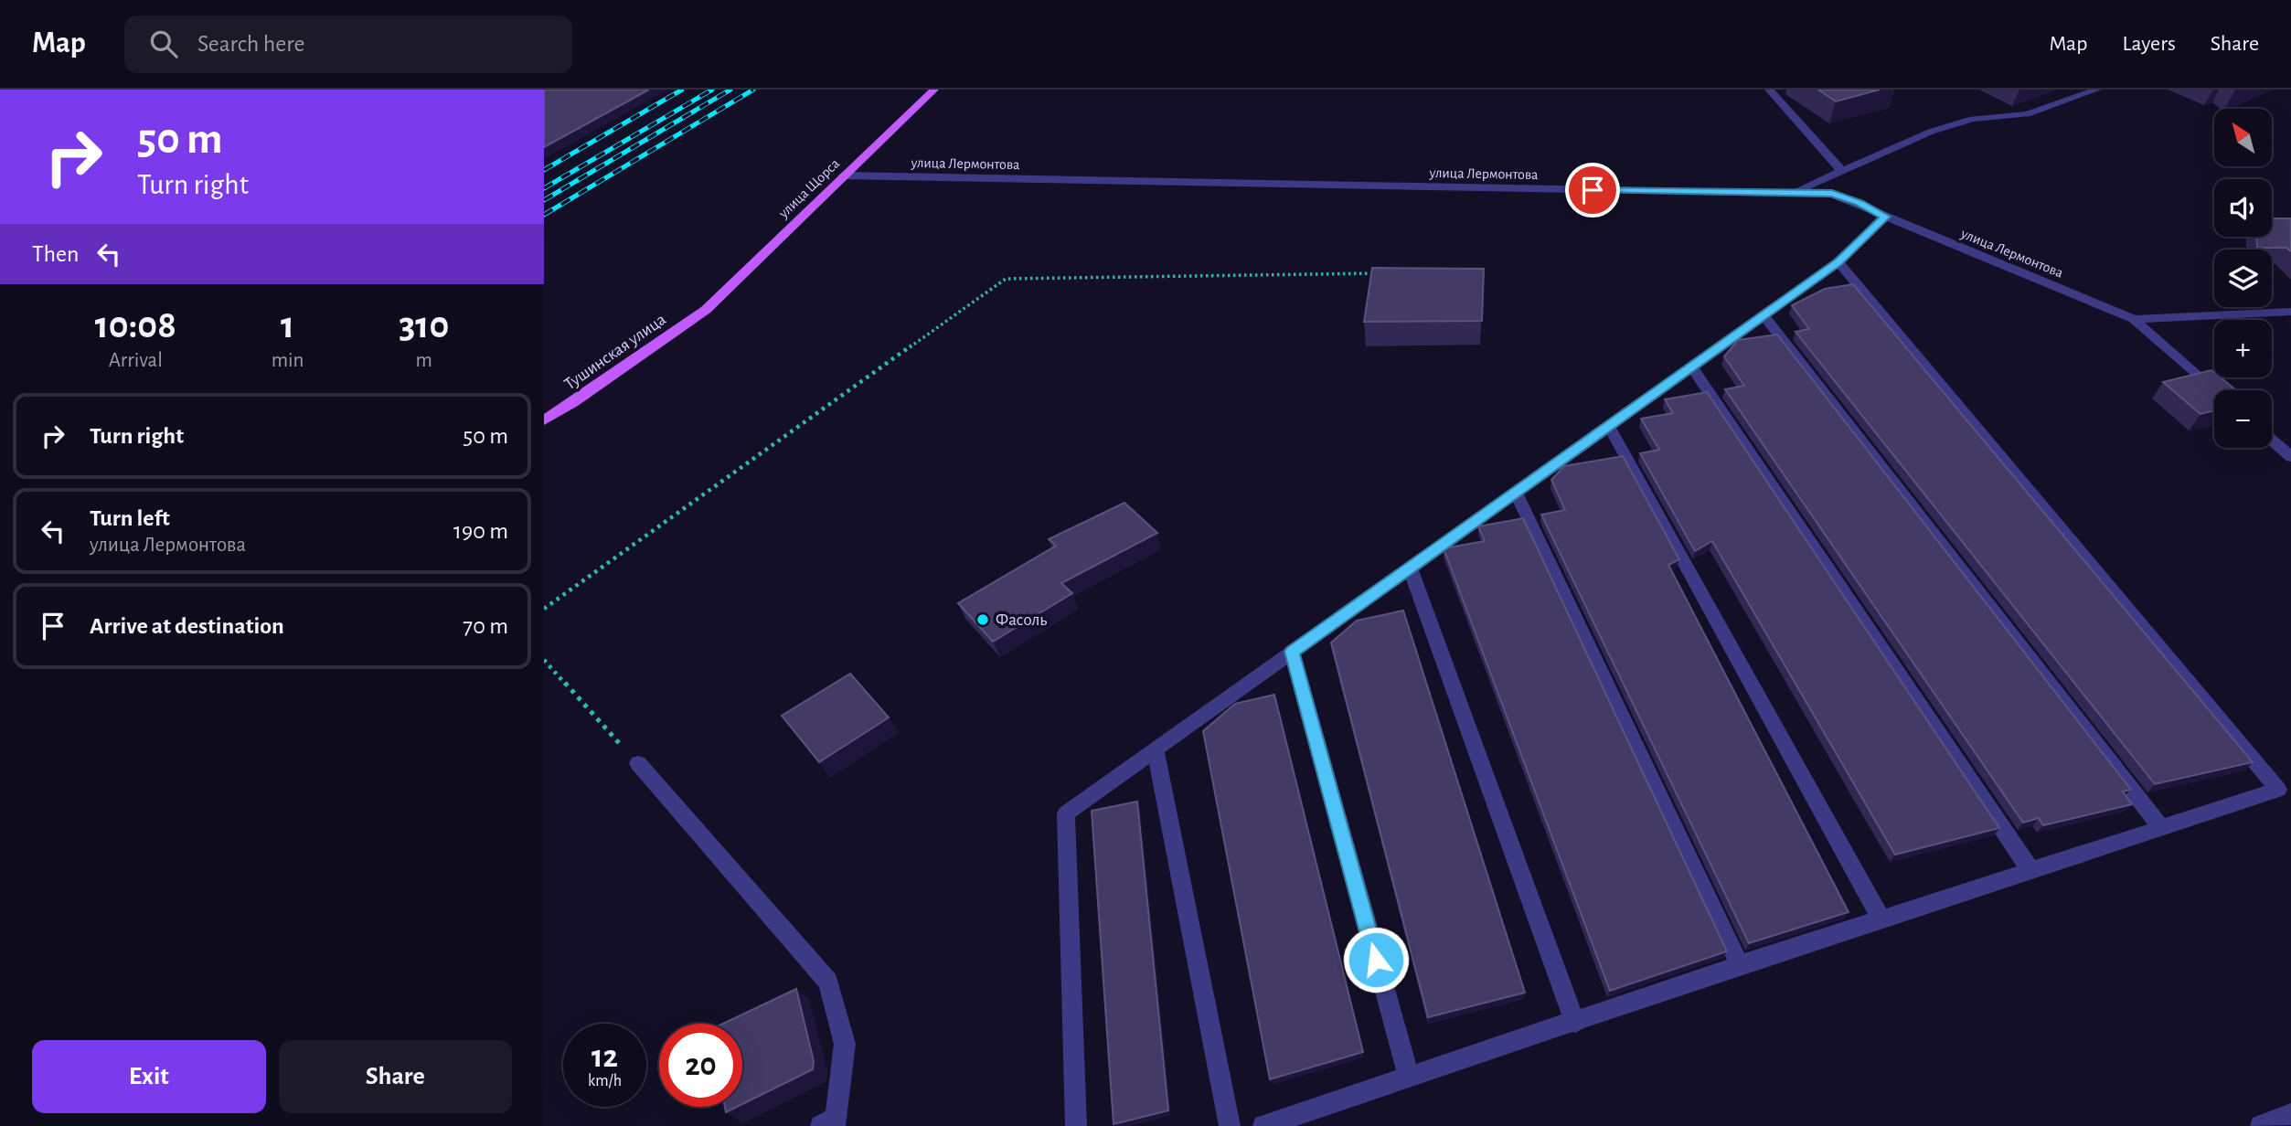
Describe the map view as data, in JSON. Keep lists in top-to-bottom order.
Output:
{
  "streets": {
    "main road": ["улица Щорса", "Тушинская улица"],
    "street": ["улица Лермонтова"]
  },
  "crossings": [
    ["улица Лермонтова", "улица Щорса"],
    ["улица Щорса", "Тушинская улица"]
  ],
  "places": ["Фасоль"],
  "north": "top left",
  "page": {
    "header": "Map",
    "search": "Search here",
    "nav": ["Map", "Layers", "Share"],
    "turn": ["50 m", "Turn right"],
    "map_buttons": ["+", "−"],
    "then": "Then",
    "eta": [
      "10:08",
      "Arrival",
      "1",
      "min",
      "310",
      "m"
    ],
    "list": [
      {
        "name": "Turn right",
        "value": "50 m"
      },
      {
        "name": "Turn left",
        "note": "улица Лермонтова",
        "value": "190 m"
      },
      {
        "name": "Arrive at destination",
        "value": "70 m"
      }
    ],
    "speed": "12 km/h",
    "limit": "20",
    "buttons": ["Exit", "Share"]
  }
}
